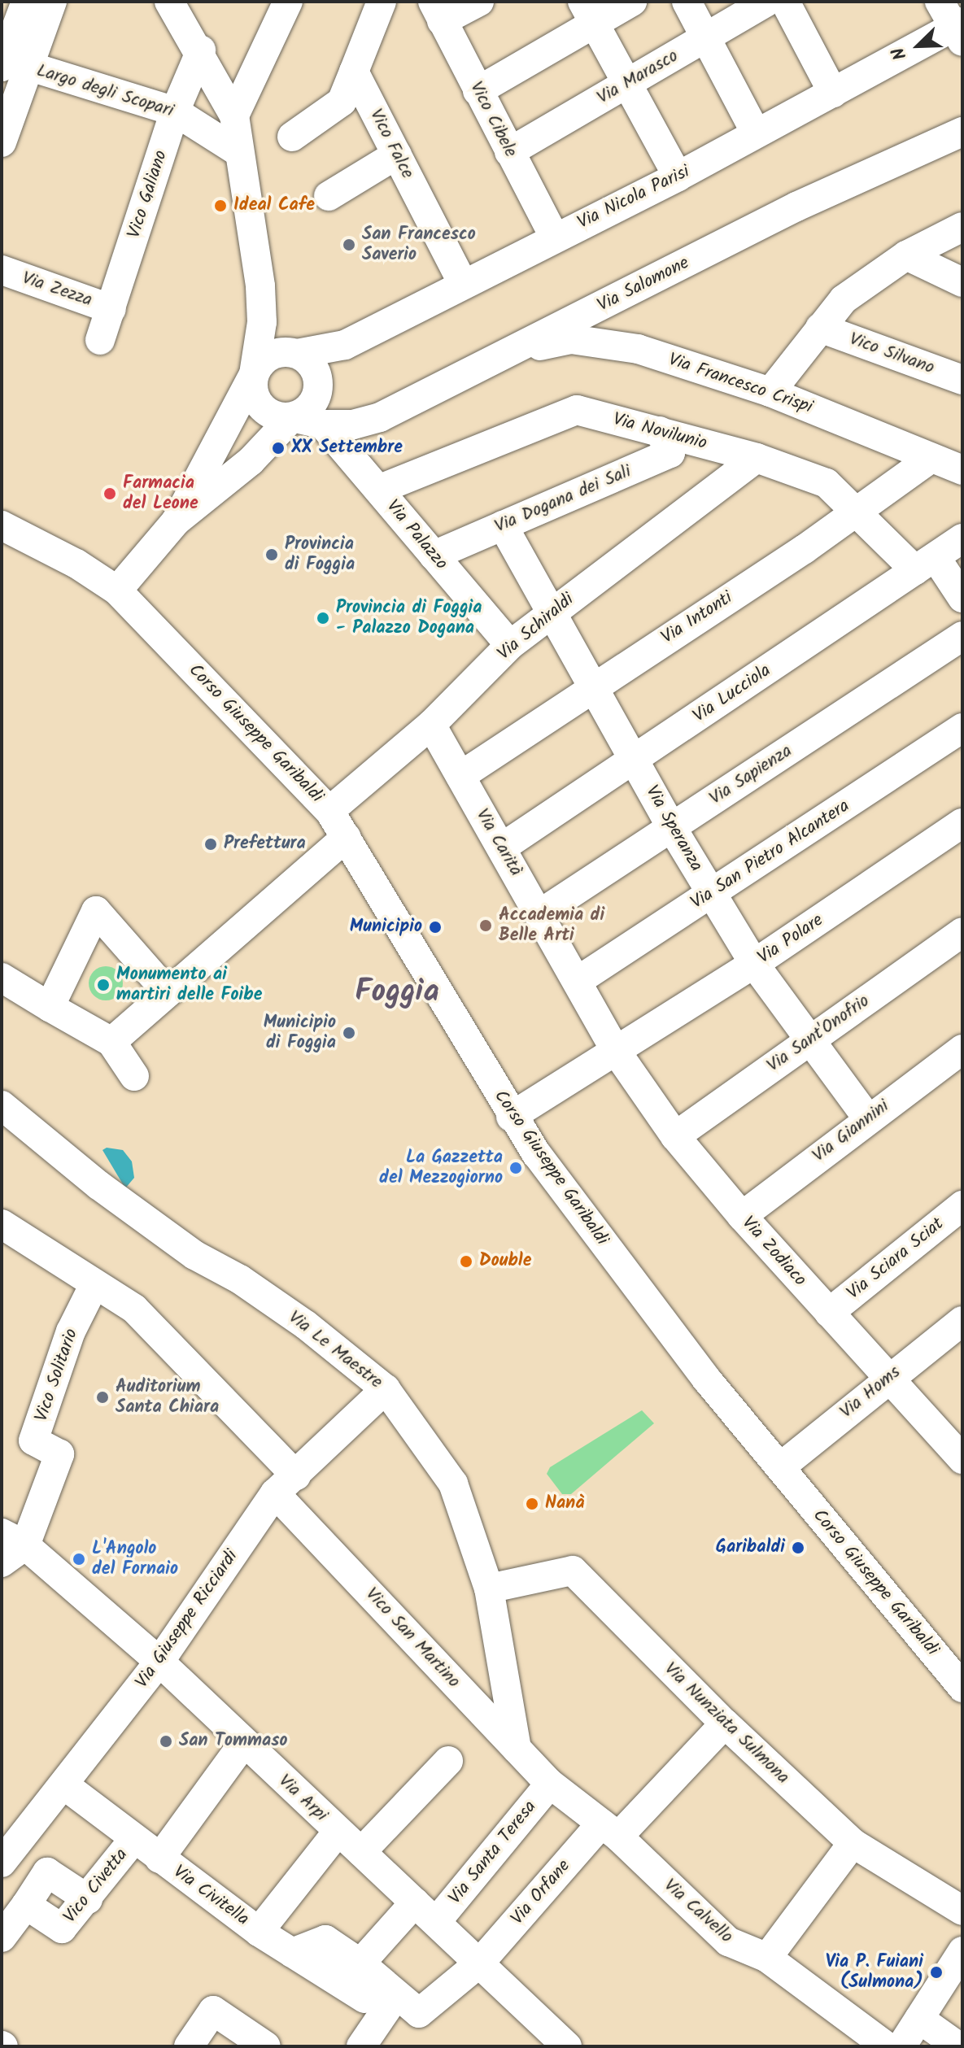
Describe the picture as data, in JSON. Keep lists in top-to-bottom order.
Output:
{
  "streets": {
    "street": [
      "Via Marasco",
      "Largo degli Scopari",
      "Vico Cibele",
      "Vico Falce",
      "Vico Galiano",
      "Via Nicola Parisi",
      "Via Salomone",
      "Via Zezza",
      "Vico Silvano",
      "Via Francesco Crispi",
      "Via Novilunio",
      "Via Dogana dei Sali",
      "Via Palazzo",
      "Via Intonti",
      "Via Schiraldi",
      "Via Lucciola",
      "Corso Giuseppe Garibaldi",
      "Via Sapienza",
      "Via Speranza",
      "Via Carità",
      "Via San Pietro Alcantera",
      "Via Polare",
      "Via Sant'Onofrio",
      "Via Giannini",
      "Via Zodiaco",
      "Via Sciara Sciat",
      "Via Le Maestre",
      "Vico Solitario",
      "Via Homs",
      "Via Giuseppe Ricciardi",
      "Vico San Martino",
      "Via Nunziata Sulmona",
      "Via Arpi",
      "Via Santa Teresa",
      "Vico Civetta",
      "Via Orfane",
      "Via Civitella",
      "Via Calvello"
    ]
  },
  "crossings": [
    ["Via Marasco", "Vico Cibele"],
    ["Largo degli Scopari", "Vico Galiano"],
    ["Vico Cibele", "Via Nicola Parisi"],
    ["Vico Falce", "Via Nicola Parisi"],
    ["Vico Galiano", "Via Zezza"],
    ["Via Nicola Parisi", "Via Salomone"],
    ["Via Salomone", "Via Francesco Crispi"],
    ["Via Salomone", "Via Palazzo"],
    ["Via Francesco Crispi", "Via Intonti"],
    ["Via Novilunio", "Via Dogana dei Sali"],
    ["Via Novilunio", "Via Palazzo"],
    ["Via Novilunio", "Via Intonti"],
    ["Via Novilunio", "Via Schiraldi"],
    ["Via Novilunio", "Via Lucciola"],
    ["Via Dogana dei Sali", "Via Palazzo"],
    ["Via Dogana dei Sali", "Via Speranza"],
    ["Via Palazzo", "Via Schiraldi"],
    ["Via Intonti", "Via Speranza"],
    ["Via Intonti", "Via Carità"],
    ["Via Schiraldi", "Corso Giuseppe Garibaldi"],
    ["Via Schiraldi", "Via Speranza"],
    ["Via Schiraldi", "Via Carità"],
    ["Via Lucciola", "Via Speranza"],
    ["Via Lucciola", "Via Carità"],
    ["Corso Giuseppe Garibaldi", "Via Polare"],
    ["Corso Giuseppe Garibaldi", "Via Homs"],
    ["Via Sapienza", "Via Speranza"],
    ["Via Sapienza", "Via Carità"],
    ["Via Speranza", "Via San Pietro Alcantera"],
    ["Via Speranza", "Via Polare"],
    ["Via Speranza", "Via Sant'Onofrio"],
    ["Via Speranza", "Via Giannini"],
    ["Via Carità", "Via San Pietro Alcantera"],
    ["Via Carità", "Via Polare"],
    ["Via Carità", "Via Zodiaco"],
    ["Via Polare", "Via Zodiaco"],
    ["Via Sant'Onofrio", "Via Zodiaco"],
    ["Via Giannini", "Via Zodiaco"],
    ["Via Zodiaco", "Via Sciara Sciat"],
    ["Via Zodiaco", "Via Homs"],
    ["Via Le Maestre", "Via Giuseppe Ricciardi"],
    ["Via Le Maestre", "Vico San Martino"],
    ["Via Le Maestre", "Via Nunziata Sulmona"],
    ["Vico Solitario", "Vico San Martino"],
    ["Vico Solitario", "Via Arpi"],
    ["Via Giuseppe Ricciardi", "Vico San Martino"],
    ["Via Giuseppe Ricciardi", "Via Arpi"],
    ["Via Giuseppe Ricciardi", "Via Civitella"],
    ["Vico San Martino", "Via Santa Teresa"],
    ["Vico San Martino", "Via Calvello"],
    ["Via Nunziata Sulmona", "Via Orfane"],
    ["Via Arpi", "Via Santa Teresa"],
    ["Via Arpi", "Via Orfane"],
    ["Via Santa Teresa", "Via Calvello"],
    ["Vico Civetta", "Via Civitella"],
    ["Via Orfane", "Via Calvello"]
  ],
  "districts": ["Foggia"],
  "places": [
    "Ideal Cafe",
    "San Francesco Saverio",
    "XX Settembre",
    "Farmacia del Leone",
    "Provincia di Foggia",
    "Provincia di Foggia - Palazzo Dogana",
    "Prefettura",
    "Accademia di Belle Arti",
    "Municipio",
    "Monumento ai martiri delle Foibe",
    "Municipio di Foggia",
    "La Gazzetta del Mezzogiorno",
    "Double",
    "Auditorium Santa Chiara",
    "Nanà",
    "Garibaldi",
    "L'Angolo del Fornaio",
    "San Tommaso",
    "Via P. Fuiani (Sulmona)"
  ],
  "north": "bottom left"
}
